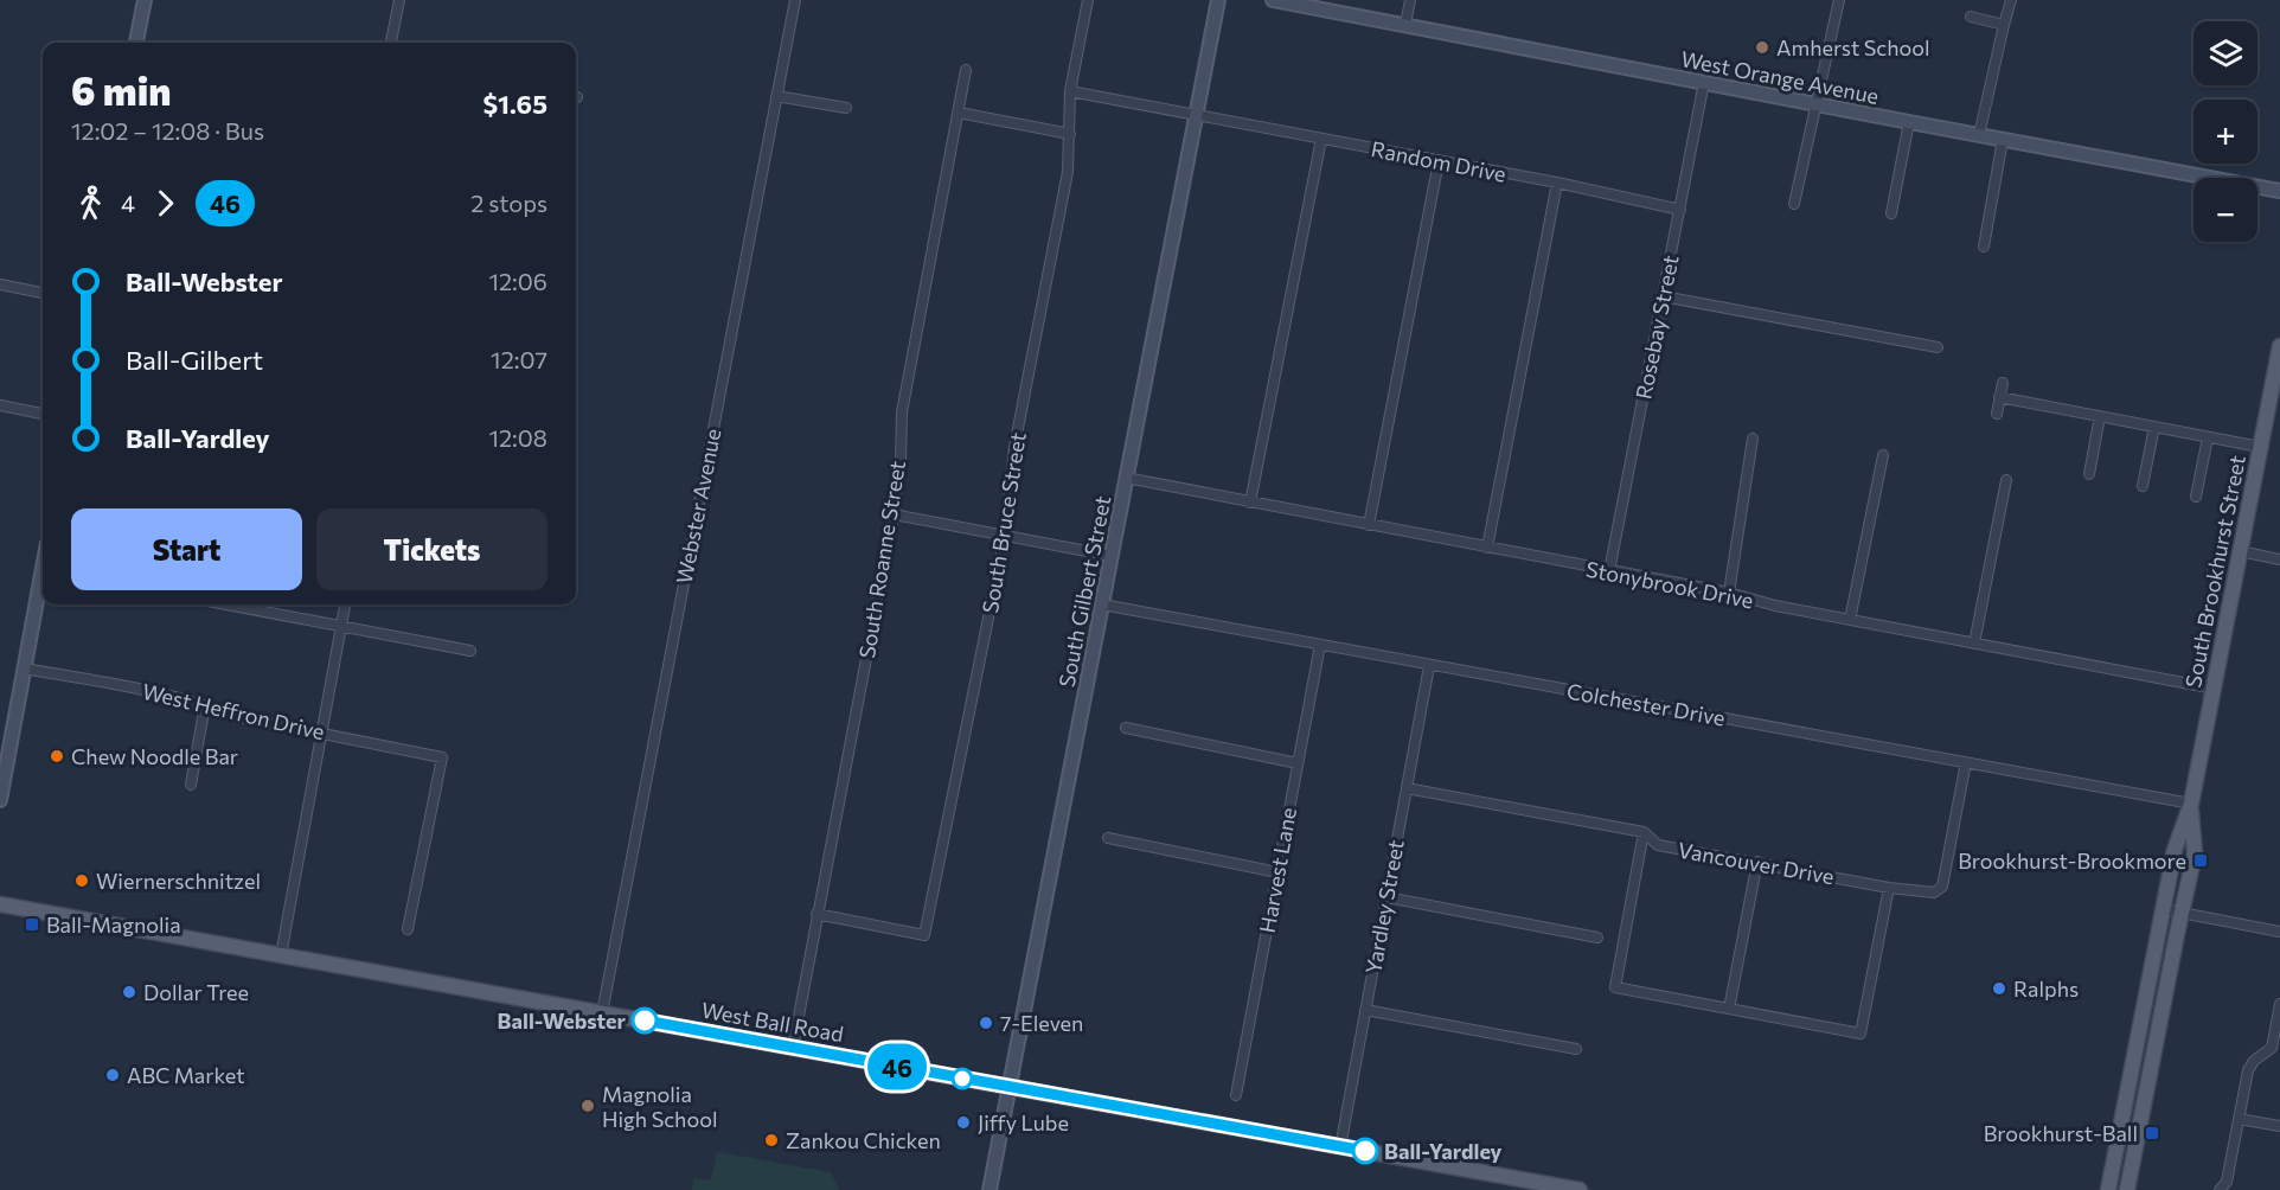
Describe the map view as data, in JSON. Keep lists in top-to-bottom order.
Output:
{
  "streets": {
    "main road": ["South Brookhurst Street", "West Ball Road"],
    "street": [
      "West Orange Avenue",
      "Random Drive",
      "Rosebay Street",
      "Webster Avenue",
      "South Bruce Street",
      "South Roanne Street",
      "Stonybrook Drive",
      "South Gilbert Street",
      "Colchester Drive",
      "West Heffron Drive",
      "Vancouver Drive",
      "Harvest Lane",
      "Yardley Street"
    ]
  },
  "crossings": [
    ["West Orange Avenue", "Rosebay Street"],
    ["Random Drive", "Rosebay Street"],
    ["Random Drive", "South Bruce Street"],
    ["Random Drive", "South Gilbert Street"],
    ["Rosebay Street", "Stonybrook Drive"],
    ["Webster Avenue", "West Ball Road"],
    ["South Bruce Street", "South Roanne Street"],
    ["South Roanne Street", "West Ball Road"],
    ["South Brookhurst Street", "Stonybrook Drive"],
    ["South Brookhurst Street", "Colchester Drive"],
    ["Stonybrook Drive", "South Gilbert Street"],
    ["South Gilbert Street", "Colchester Drive"],
    ["South Gilbert Street", "West Ball Road"],
    ["Colchester Drive", "Vancouver Drive"],
    ["Colchester Drive", "Harvest Lane"],
    ["Colchester Drive", "Yardley Street"],
    ["Vancouver Drive", "Yardley Street"],
    ["Yardley Street", "West Ball Road"]
  ],
  "places": {
    "other": [
      "Amherst School",
      "Chew Noodle Bar",
      "Wiernerschnitzel",
      "Ralphs",
      "Dollar Tree",
      "Ball-Webster",
      "7-Eleven",
      "ABC Market",
      "Magnolia High School",
      "Jiffy Lube",
      "Zankou Chicken",
      "Ball-Yardley"
    ],
    "transit": ["Brookhurst-Brookmore", "Ball-Magnolia", "Brookhurst-Ball"]
  },
  "lines": ["bus line 46"],
  "page": {
    "on_map": "46",
    "map_buttons": ["+", "−"],
    "heading": ["6 min", "12:02 – 12:08 · Bus", "$1.65"],
    "legs": ["4", "46", "2 stops"],
    "list": [
      {
        "name": "Ball-Webster",
        "value": "12:06"
      },
      {
        "name": "Ball-Gilbert",
        "value": "12:07"
      },
      {
        "name": "Ball-Yardley",
        "value": "12:08"
      }
    ],
    "buttons": ["Start", "Tickets"]
  }
}
